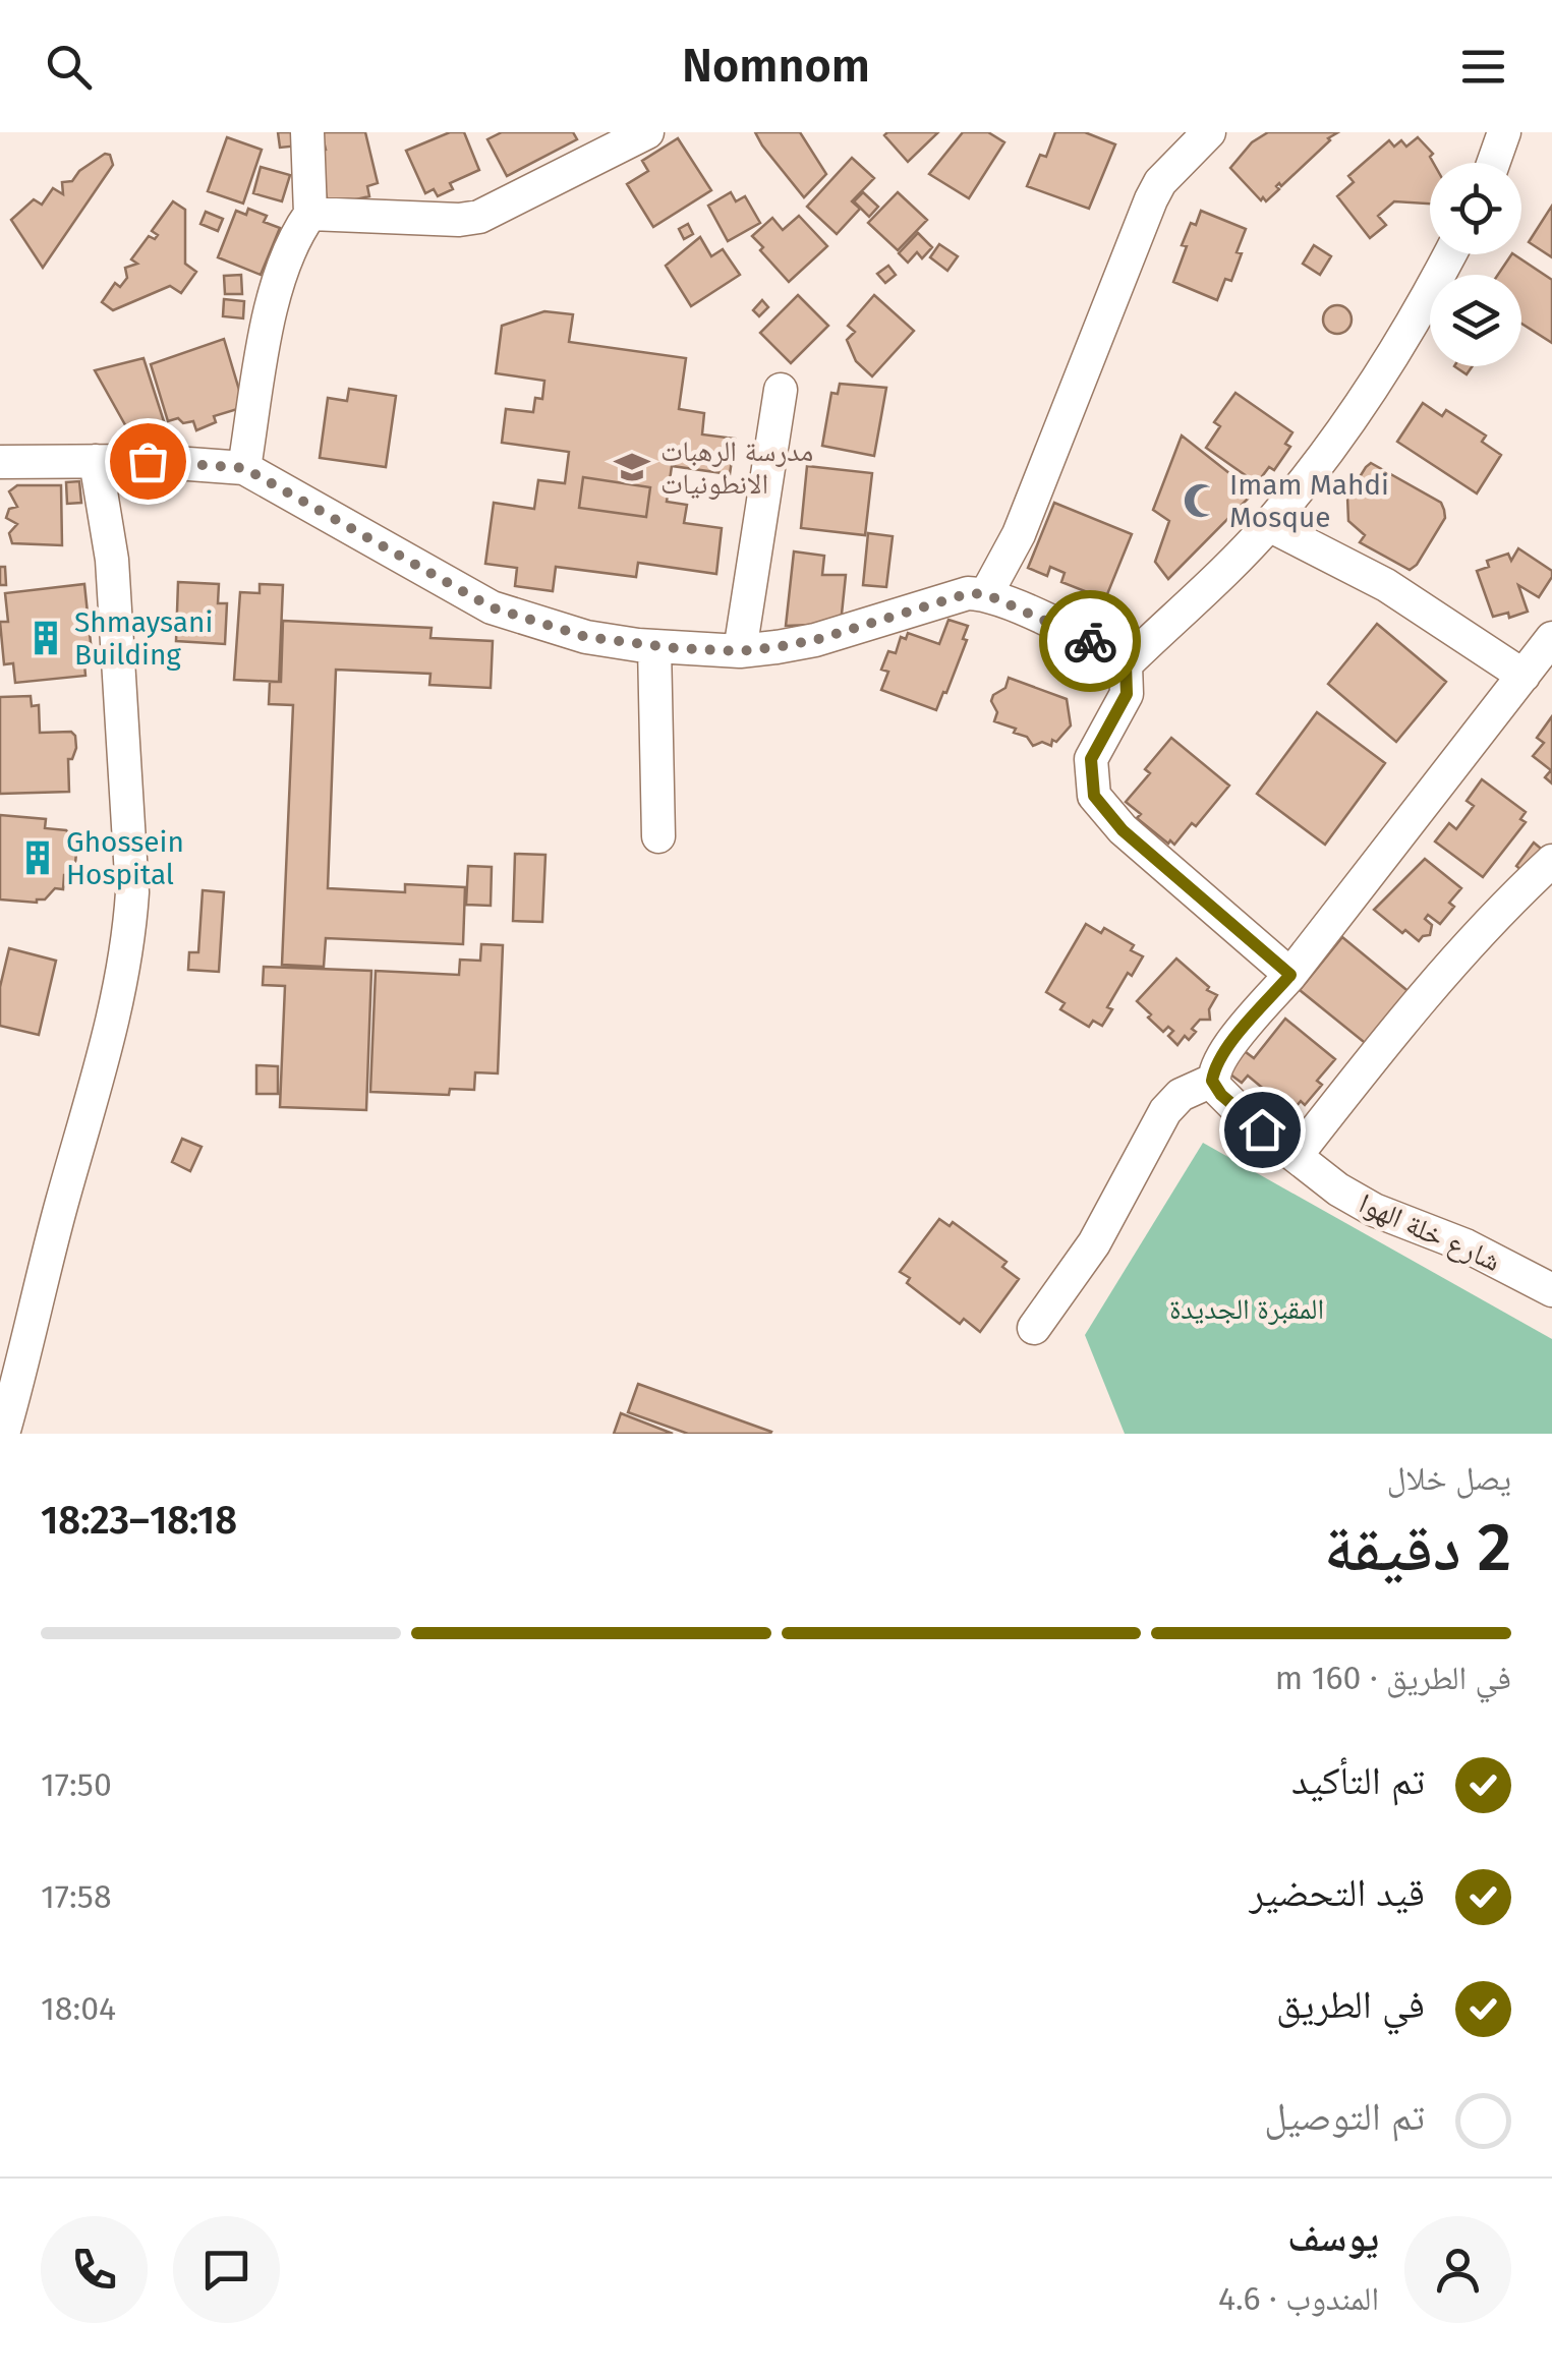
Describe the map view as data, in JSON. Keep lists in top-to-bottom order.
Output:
{
  "streets": {
    "street": ["شارع خلة الهوا"]
  },
  "parks": ["المقبرة الجديدة"],
  "places": {
    "school or university": ["مدرسة الرهبات الانطونيات"],
    "mosque": ["Imam Mahdi Mosque"],
    "building": ["Shmaysani Building", "Ghossein Hospital"]
  },
  "page": {
    "header": "Nomnom",
    "heading": ["2 دقيقة", "يصل خلال", "18:18–18:23"],
    "panel": ["يوسف", "المندوب · 4.6"],
    "bar": "في الطريق · 160 m",
    "list": [
      ["تم التأكيد", "17:50"],
      ["قيد التحضير", "17:58"],
      ["في الطريق", "18:04"],
      "تم التوصيل"
    ]
  }
}
